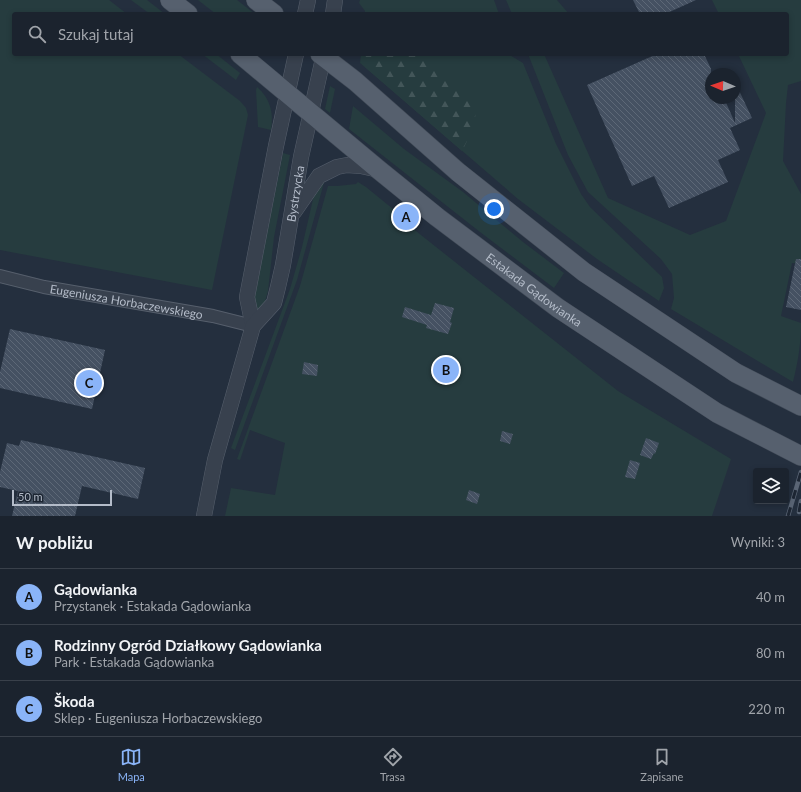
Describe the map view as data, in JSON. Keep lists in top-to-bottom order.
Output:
{
  "streets": {
    "main road": ["Estakada Gądowianka"],
    "street": ["Bystrzycka", "Eugeniusza Horbaczewskiego"]
  },
  "crossings": [
    ["Bystrzycka", "Estakada Gądowianka"],
    ["Bystrzycka", "Eugeniusza Horbaczewskiego"]
  ],
  "scale_bar": "50 m",
  "north": "left",
  "page": {
    "search": "Szukaj tutaj",
    "pins": ["A", "B", "C"],
    "scale": "50 m",
    "heading": ["W pobliżu", "Wyniki: 3"],
    "list": [
      {
        "mark": "A",
        "name": "Gądowianka",
        "note": "Przystanek · Estakada Gądowianka",
        "value": "40 m"
      },
      {
        "mark": "B",
        "name": "Rodzinny Ogród Działkowy Gądowianka",
        "note": "Park · Estakada Gądowianka",
        "value": "80 m"
      },
      {
        "mark": "C",
        "name": "Škoda",
        "note": "Sklep · Eugeniusza Horbaczewskiego",
        "value": "220 m"
      }
    ],
    "nav": ["Mapa", "Trasa", "Zapisane"]
  }
}
